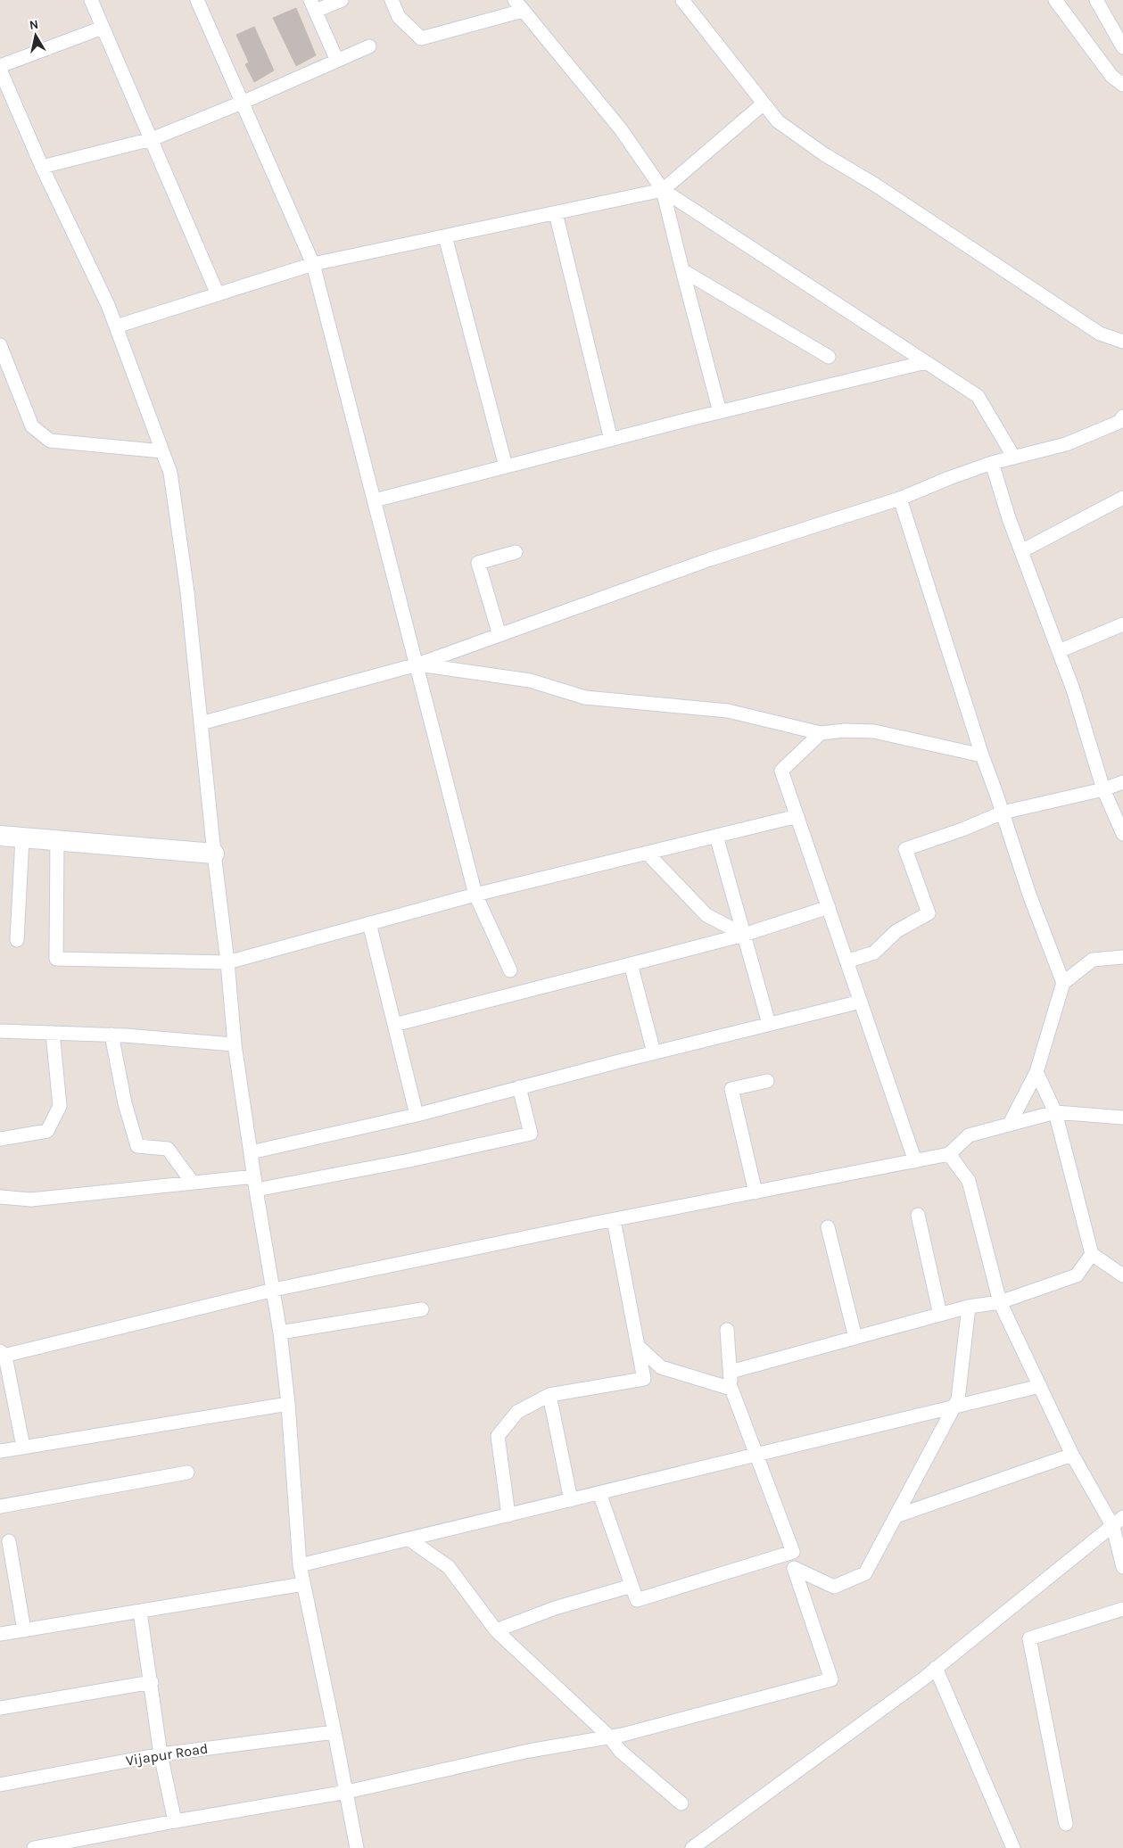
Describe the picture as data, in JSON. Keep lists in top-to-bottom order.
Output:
{
  "streets": {
    "street": ["Vijapur Road"]
  },
  "north": "top"
}
